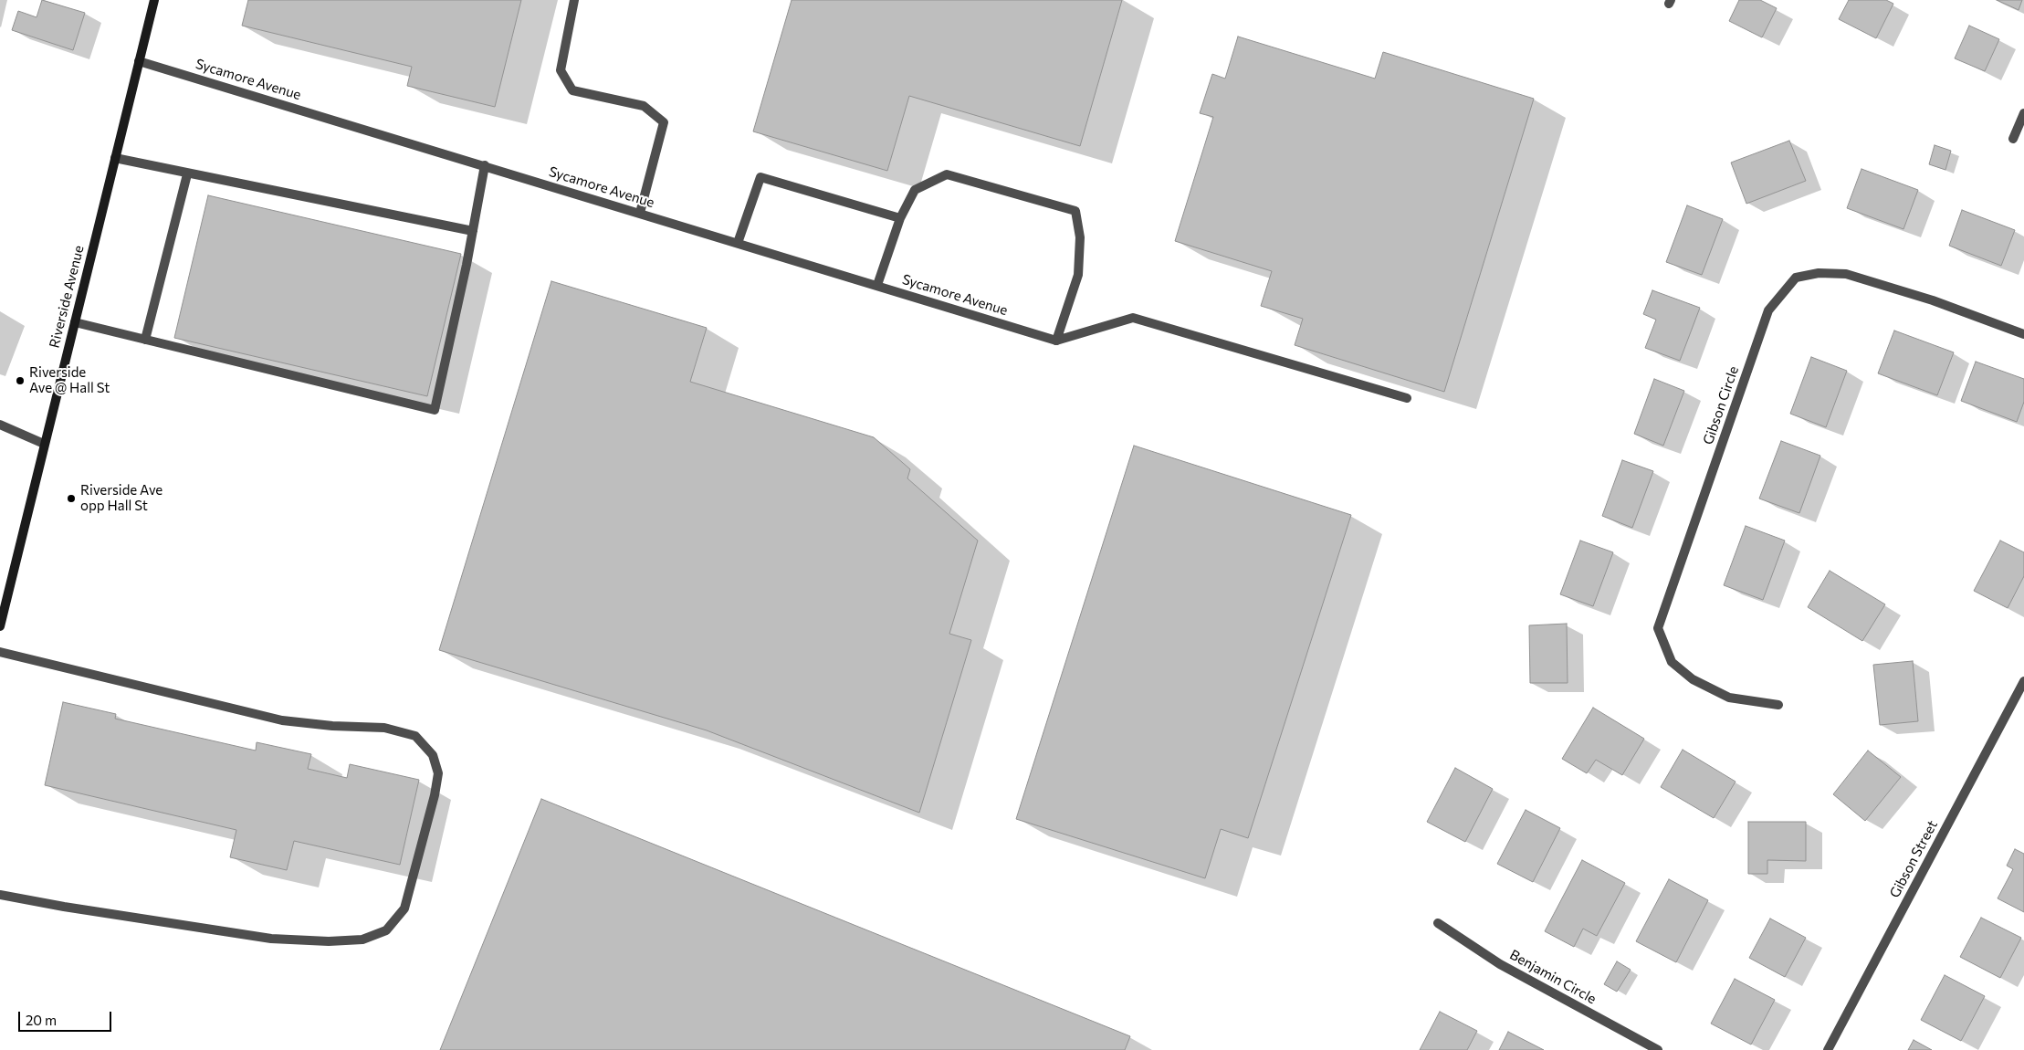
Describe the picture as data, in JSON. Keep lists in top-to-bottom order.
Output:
{
  "streets": {
    "main road": ["Riverside Avenue"],
    "street": [
      "Sycamore Avenue",
      "Gibson Circle",
      "Gibson Street",
      "Benjamin Circle"
    ]
  },
  "crossings": [
    ["Sycamore Avenue", "Riverside Avenue"]
  ],
  "places": ["Riverside Ave @ Hall St", "Riverside Ave opp Hall St"],
  "scale_bar": "20 m"
}
